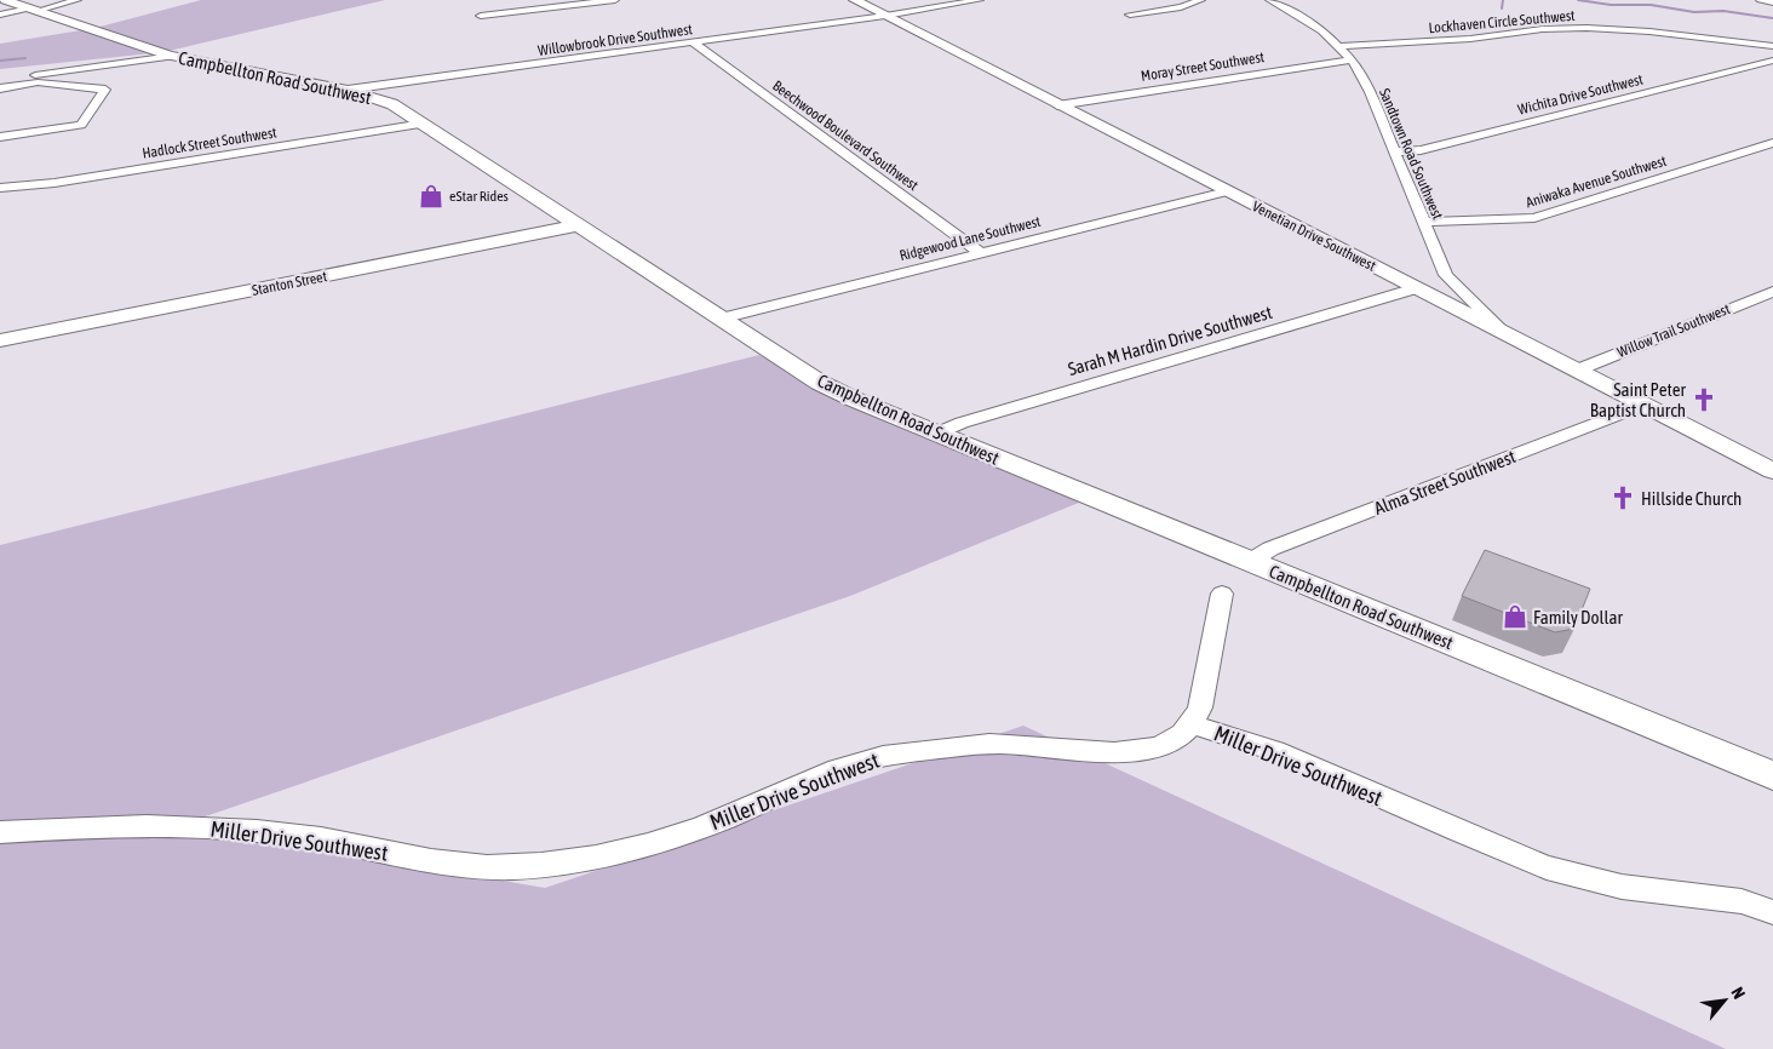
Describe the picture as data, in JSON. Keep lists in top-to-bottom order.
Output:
{
  "streets": {
    "main road": ["Campbellton Road Southwest", "Venetian Drive Southwest", "Stanton Street"],
    "street": [
      "Lockhaven Circle Southwest",
      "Willowbrook Drive Southwest",
      "Moray Street Southwest",
      "Wichita Drive Southwest",
      "Beechwood Boulevard Southwest",
      "Hadlock Street Southwest",
      "Sandtown Road Southwest",
      "Aniwaka Avenue Southwest",
      "Ridgewood Lane Southwest",
      "Willow Trail Southwest",
      "Sarah M Hardin Drive Southwest",
      "Alma Street Southwest",
      "Miller Drive Southwest"
    ]
  },
  "crossings": [
    ["Lockhaven Circle Southwest", "Sandtown Road Southwest"],
    ["Willowbrook Drive Southwest", "Campbellton Road Southwest"],
    ["Willowbrook Drive Southwest", "Beechwood Boulevard Southwest"],
    ["Willowbrook Drive Southwest", "Venetian Drive Southwest"],
    ["Moray Street Southwest", "Sandtown Road Southwest"],
    ["Moray Street Southwest", "Venetian Drive Southwest"],
    ["Campbellton Road Southwest", "Hadlock Street Southwest"],
    ["Campbellton Road Southwest", "Ridgewood Lane Southwest"],
    ["Campbellton Road Southwest", "Stanton Street"],
    ["Campbellton Road Southwest", "Sarah M Hardin Drive Southwest"],
    ["Campbellton Road Southwest", "Alma Street Southwest"],
    ["Wichita Drive Southwest", "Sandtown Road Southwest"],
    ["Beechwood Boulevard Southwest", "Ridgewood Lane Southwest"],
    ["Sandtown Road Southwest", "Aniwaka Avenue Southwest"],
    ["Sandtown Road Southwest", "Venetian Drive Southwest"],
    ["Venetian Drive Southwest", "Ridgewood Lane Southwest"],
    ["Venetian Drive Southwest", "Willow Trail Southwest"],
    ["Venetian Drive Southwest", "Sarah M Hardin Drive Southwest"],
    ["Venetian Drive Southwest", "Alma Street Southwest"]
  ],
  "places": {
    "shop": ["eStar Rides", "Family Dollar"],
    "church": ["Saint Peter Baptist Church", "Hillside Church"]
  },
  "north": "top right"
}
